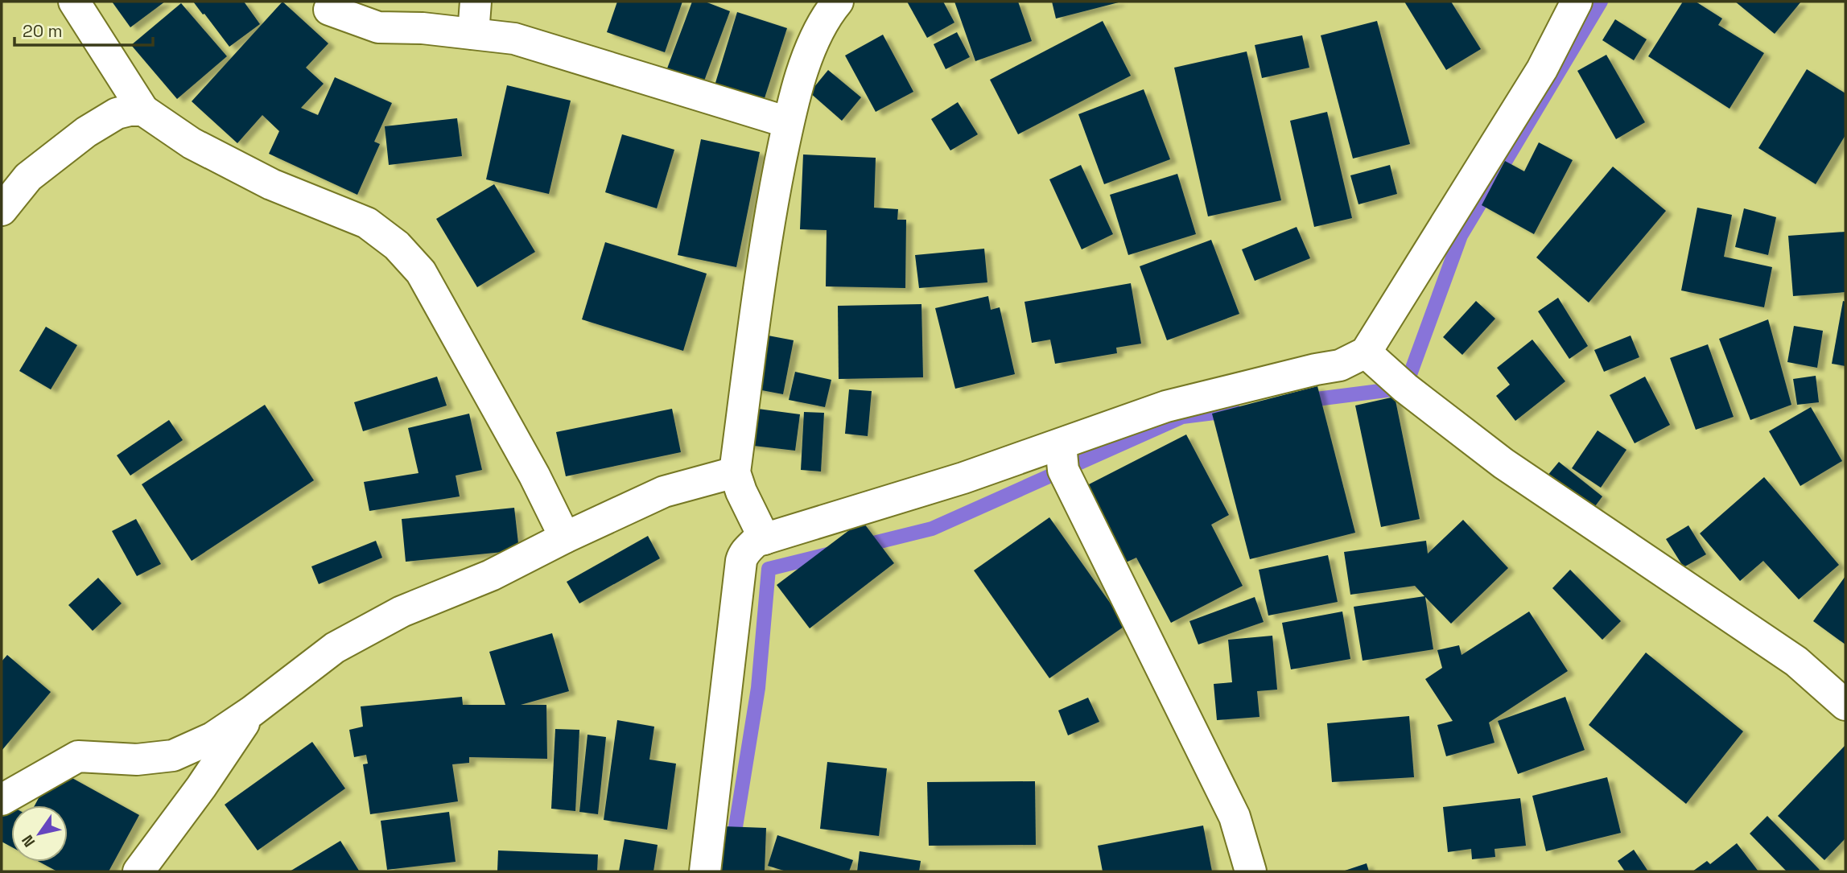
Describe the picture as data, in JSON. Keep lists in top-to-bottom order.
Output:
{
  "scale_bar": "20 m",
  "north": "bottom left"
}
